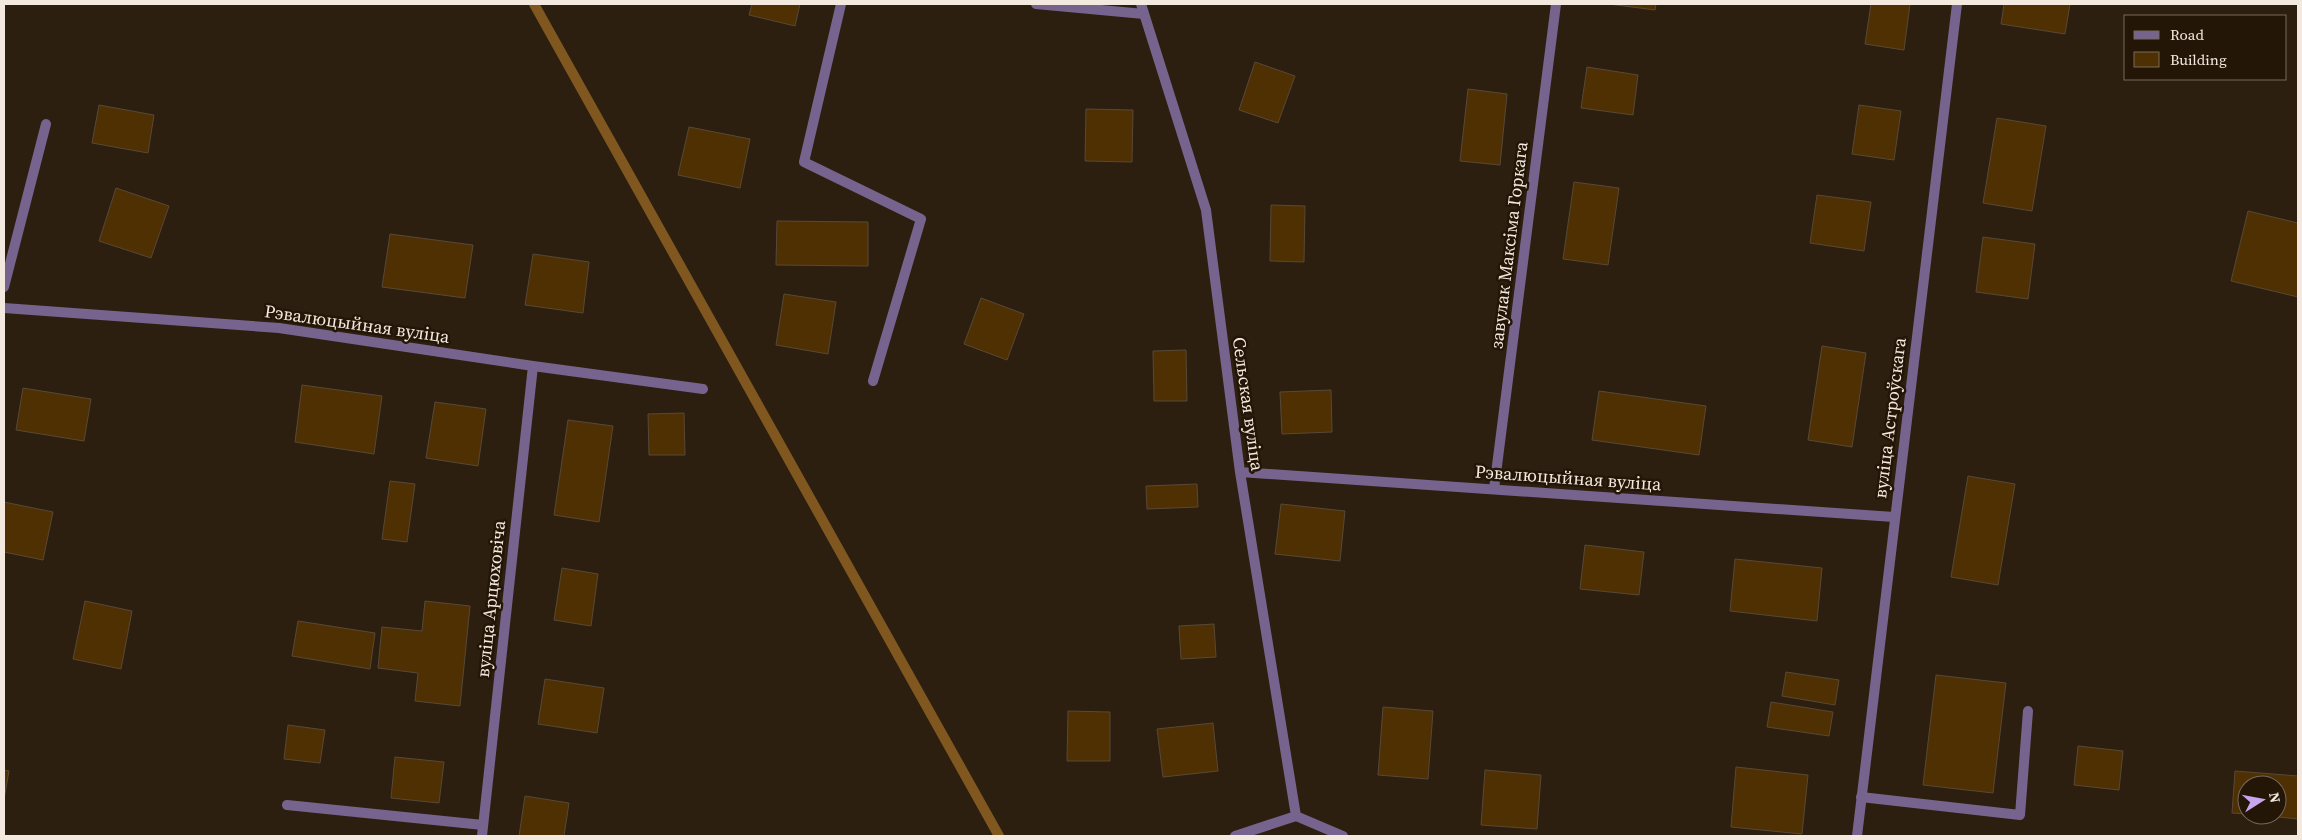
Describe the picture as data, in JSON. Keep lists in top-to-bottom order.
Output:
{
  "streets": {
    "street": [
      "завулак Максіма Горкага",
      "Рэвалюцыйная вуліца",
      "Сельская вуліца",
      "вуліца Астроўскага",
      "вуліца Арцюховіча"
    ]
  },
  "crossings": [
    ["завулак Максіма Горкага", "Рэвалюцыйная вуліца"],
    ["Рэвалюцыйная вуліца", "Сельская вуліца"],
    ["Рэвалюцыйная вуліца", "вуліца Астроўскага"],
    ["Рэвалюцыйная вуліца", "вуліца Арцюховіча"]
  ],
  "legend": ["Road", "Building"],
  "north": "right"
}
